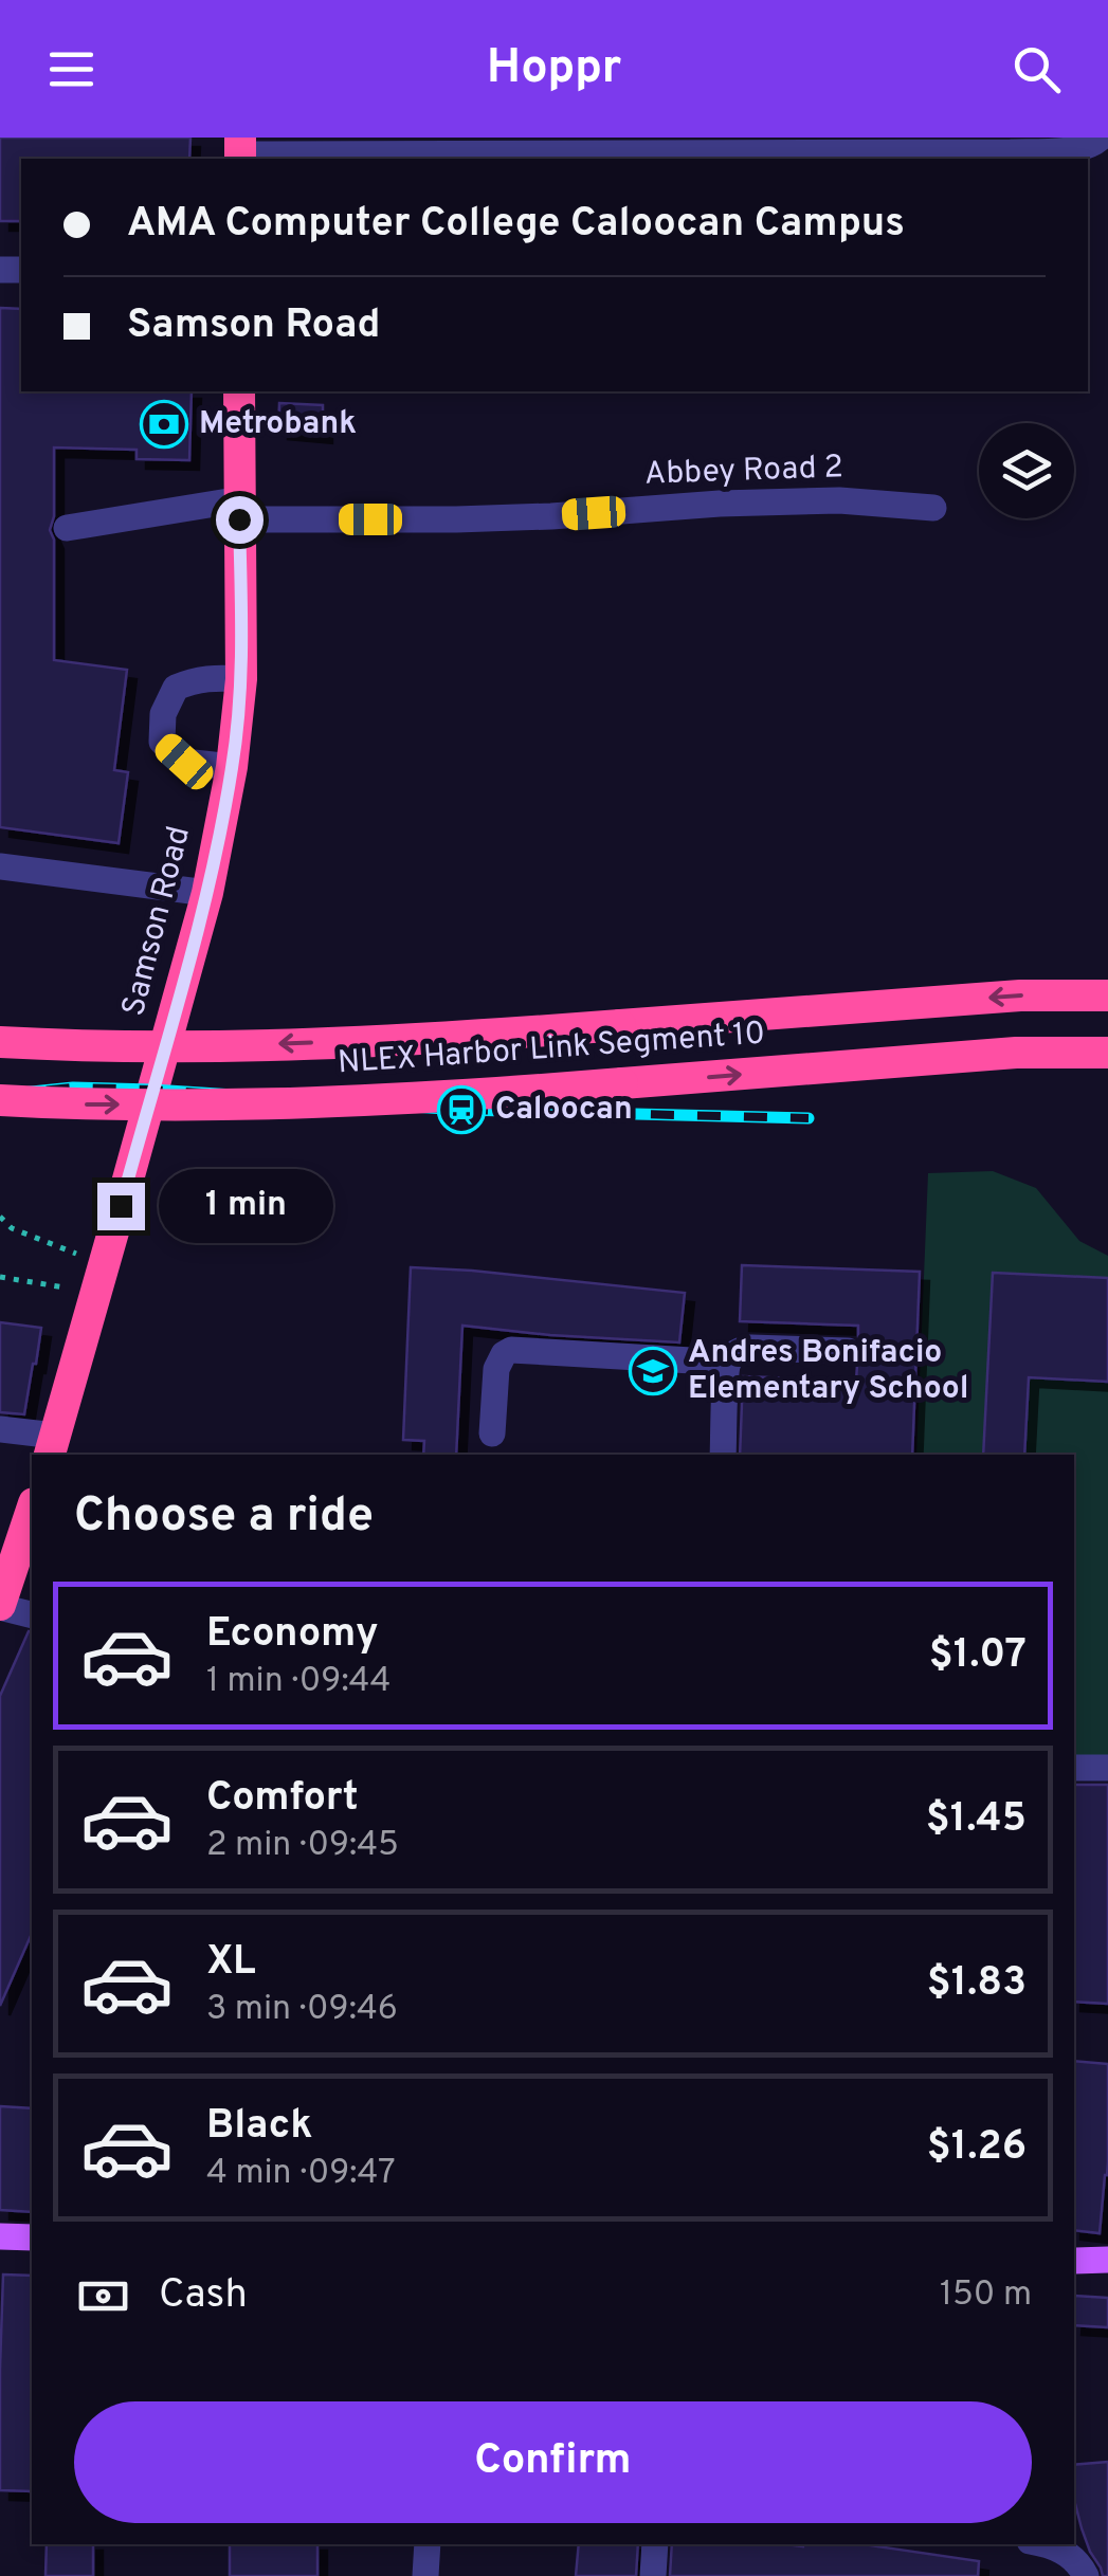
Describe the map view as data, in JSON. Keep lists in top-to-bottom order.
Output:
{
  "streets": {
    "highway": ["Samson Road", "NLEX Harbor Link Segment 10"],
    "street": ["Abbey Road 2"]
  },
  "crossings": [
    ["Abbey Road 2", "Samson Road"]
  ],
  "places": {
    "bank": ["Metrobank"],
    "station": ["Caloocan"],
    "school or university": ["Andres Bonifacio Elementary School"]
  },
  "page": {
    "header": "Hoppr",
    "banner": ["AMA Computer College Caloocan Campus", "Samson Road"],
    "bubble": "1 min",
    "heading": "Choose a ride",
    "list": [
      {
        "name": "Economy",
        "note": "1 min · 09:44",
        "value": "$1.07"
      },
      {
        "name": "Comfort",
        "note": "2 min · 09:45",
        "value": "$1.45"
      },
      {
        "name": "XL",
        "note": "3 min · 09:46",
        "value": "$1.83"
      },
      {
        "name": "Black",
        "note": "4 min · 09:47",
        "value": "$1.26"
      }
    ],
    "pay": ["Cash", "150 m"],
    "buttons": "Confirm"
  }
}
